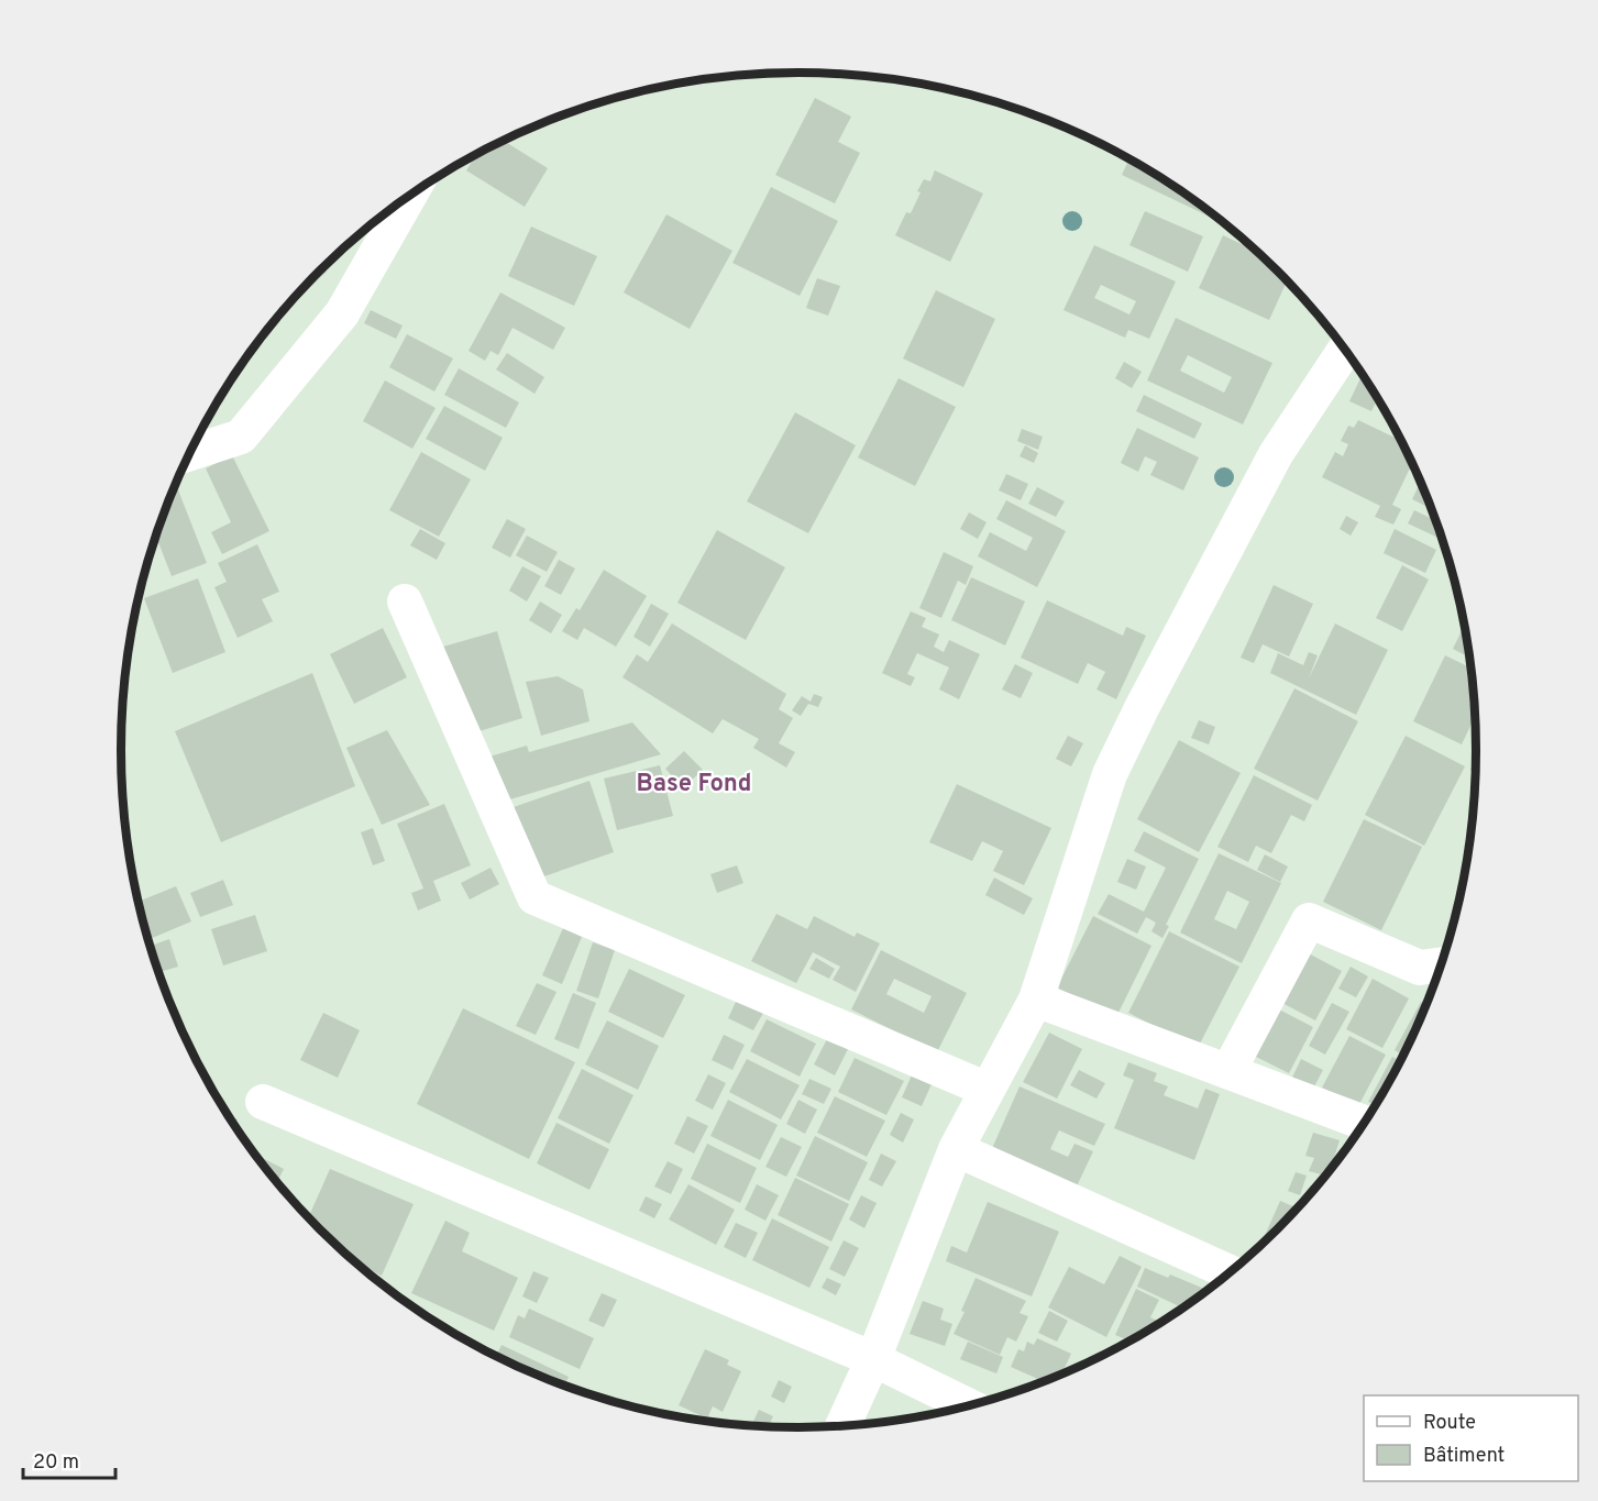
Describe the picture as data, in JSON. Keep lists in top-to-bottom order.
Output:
{
  "districts": ["Base Fond"],
  "legend": ["Route", "Bâtiment"],
  "scale_bar": "20 m"
}
